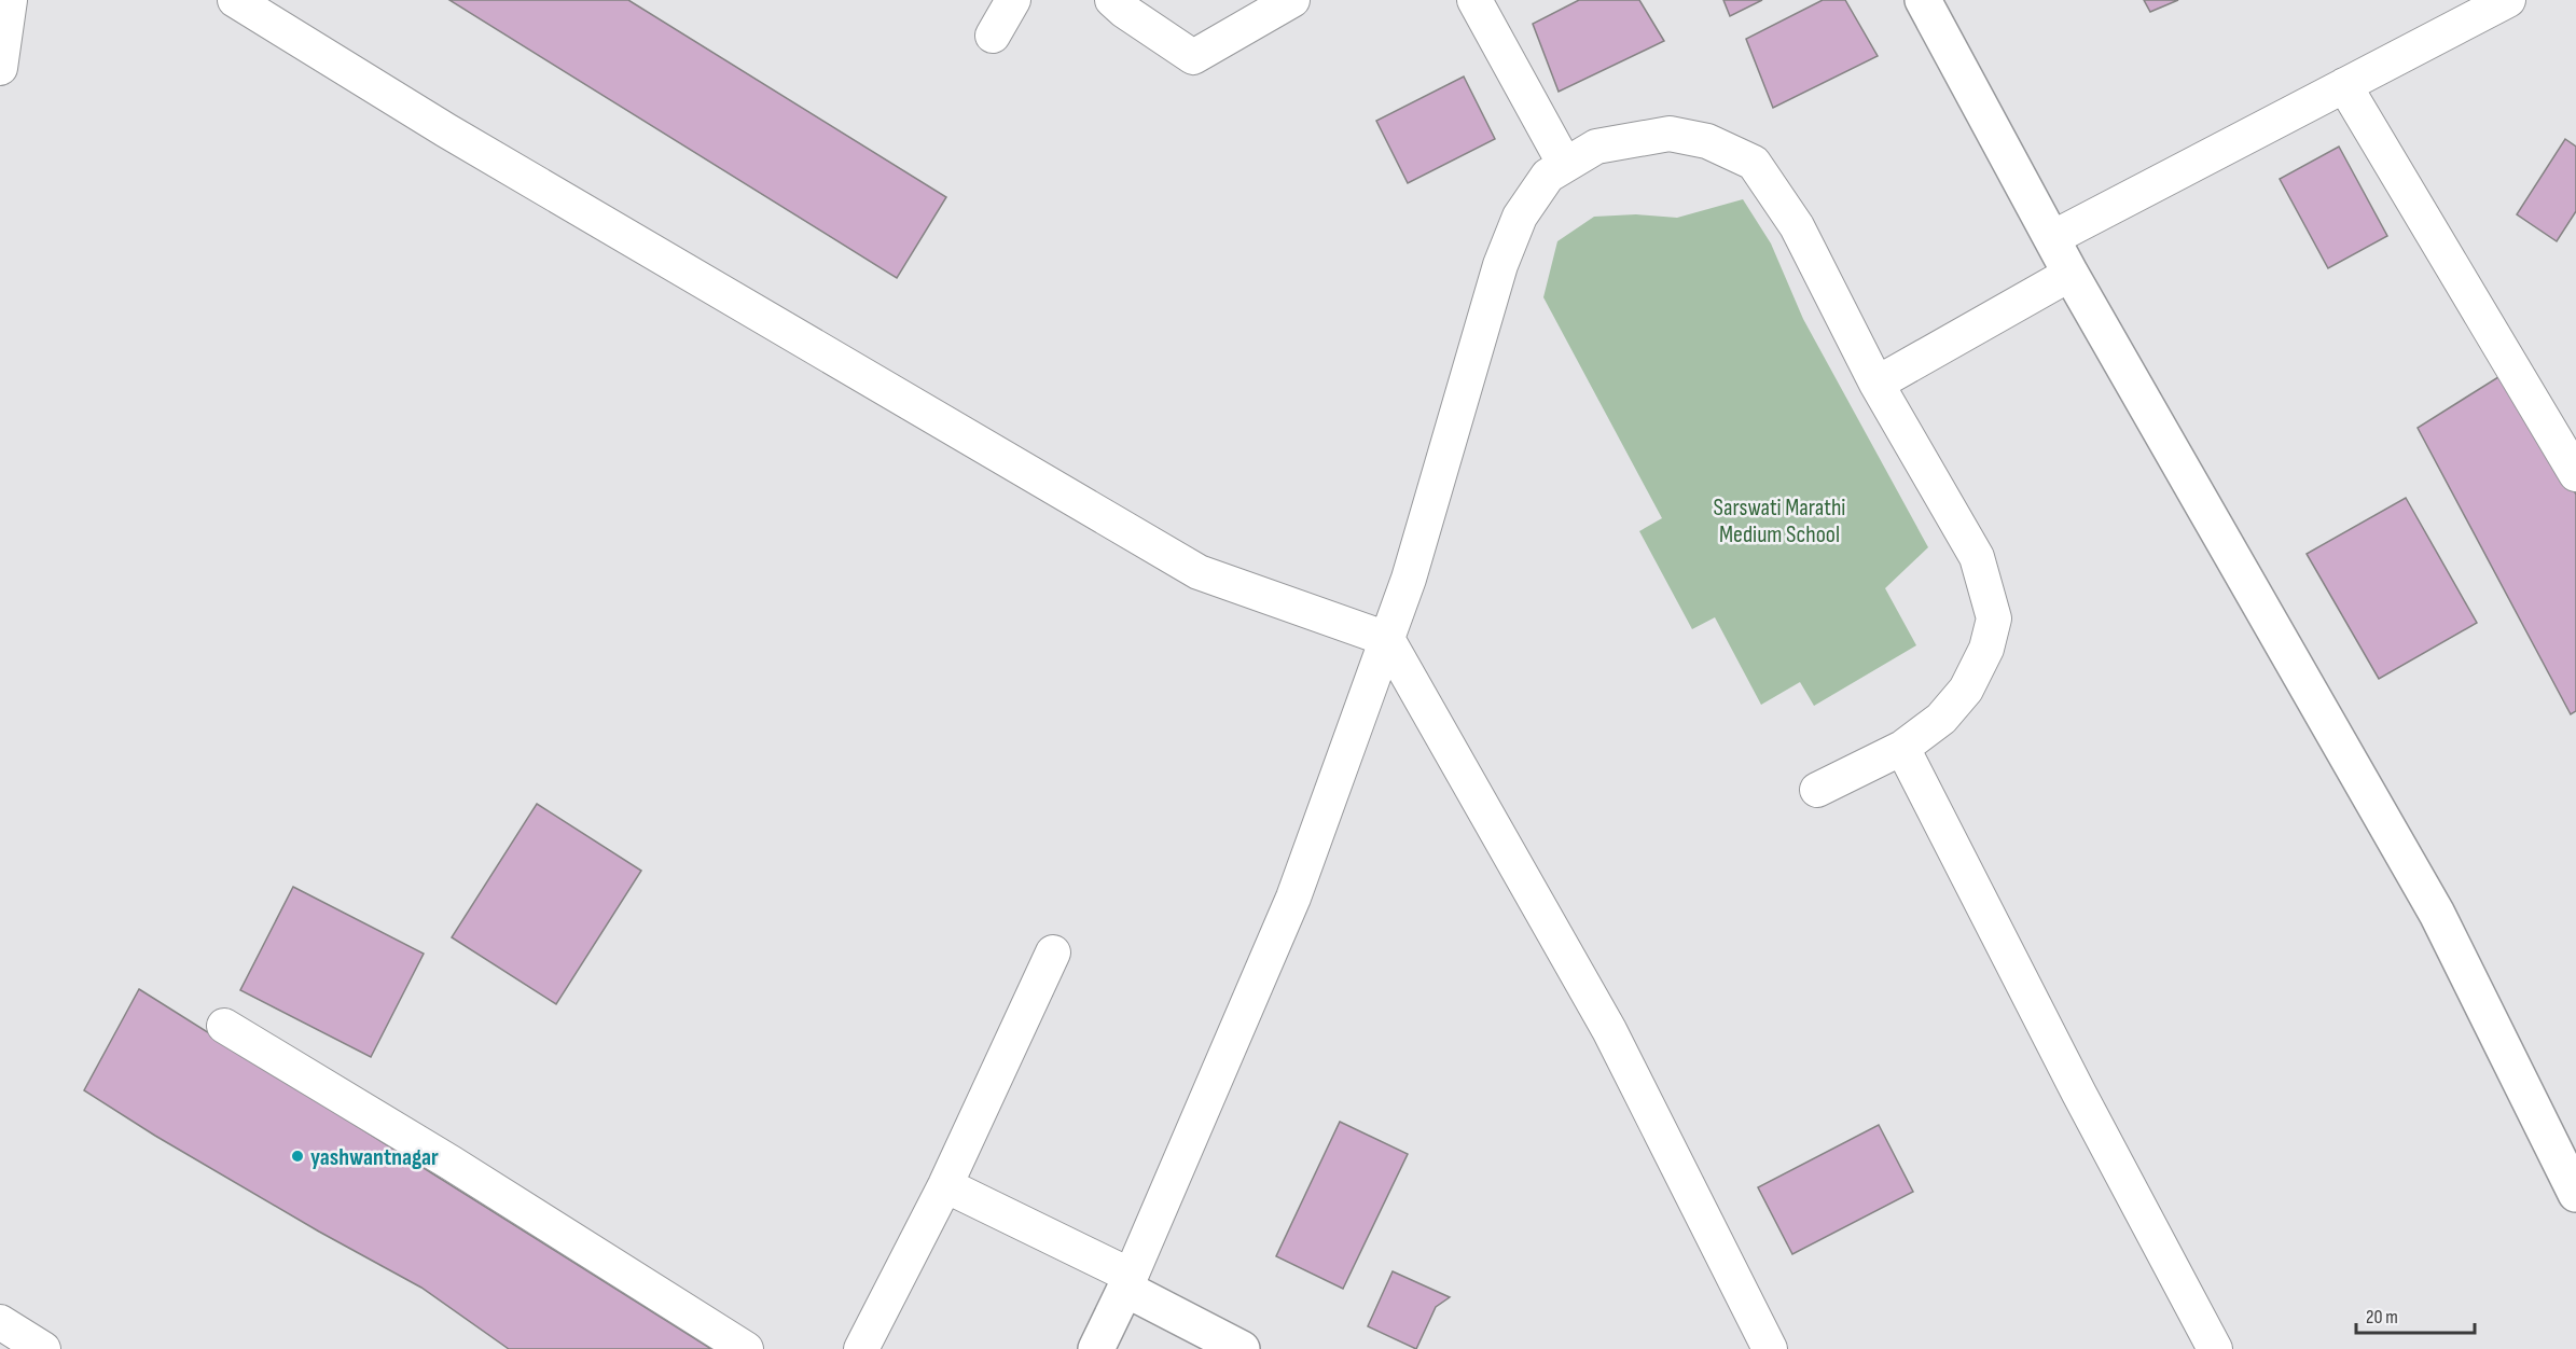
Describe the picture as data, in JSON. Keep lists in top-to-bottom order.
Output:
{
  "parks": ["Sarswati Marathi Medium School"],
  "places": ["yashwantnagar"],
  "scale_bar": "20 m"
}
